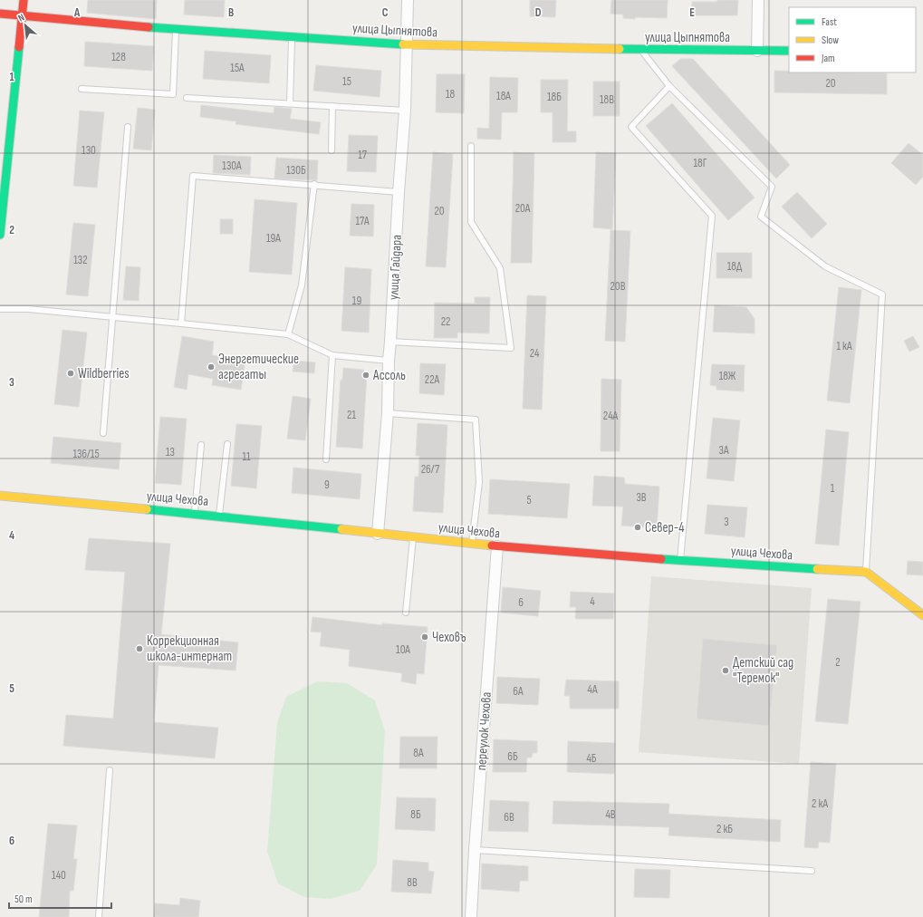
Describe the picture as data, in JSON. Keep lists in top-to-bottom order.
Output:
{
  "streets": {
    "street": [
      "улица Цыпнятова",
      "улица Гайдара",
      "улица Чехова",
      "переулок Чехова"
    ]
  },
  "crossings": [
    ["улица Цыпнятова", "улица Гайдара"],
    ["улица Гайдара", "улица Чехова"],
    ["улица Чехова", "переулок Чехова"]
  ],
  "places": [
    "Энергетические агрегаты",
    "Wildberries",
    "Ассоль",
    "Север-4",
    "Чеховъ",
    "Коррекционная школа-интернат",
    "Детский сад \"Теремок\""
  ],
  "house_numbers": [
    "128",
    "15А",
    "15",
    "20",
    "18",
    "18А",
    "18Б",
    "18В",
    "130",
    "17",
    "18Г",
    "130А",
    "130Б",
    "20А",
    "20",
    "17А",
    "19А",
    "132",
    "18Д",
    "20В",
    "19",
    "22",
    "1 кА",
    "24",
    "18Ж",
    "22А",
    "21",
    "24А",
    "3А",
    "13",
    "136/15",
    "11",
    "26/7",
    "9",
    "1",
    "3В",
    "5",
    "3",
    "4",
    "6",
    "10А",
    "2",
    "4А",
    "6А",
    "8А",
    "6Б",
    "4Б",
    "2 кА",
    "8Б",
    "4В",
    "6В",
    "2 кБ",
    "140",
    "8В"
  ],
  "legend": ["Fast", "Slow", "Jam"],
  "scale_bar": "50 m",
  "north": "top left",
  "grid": {
    "columns": [
      "A",
      "B",
      "C",
      "D",
      "E"
    ],
    "rows": [
      "1",
      "2",
      "3",
      "4",
      "5",
      "6"
    ]
  }
}
